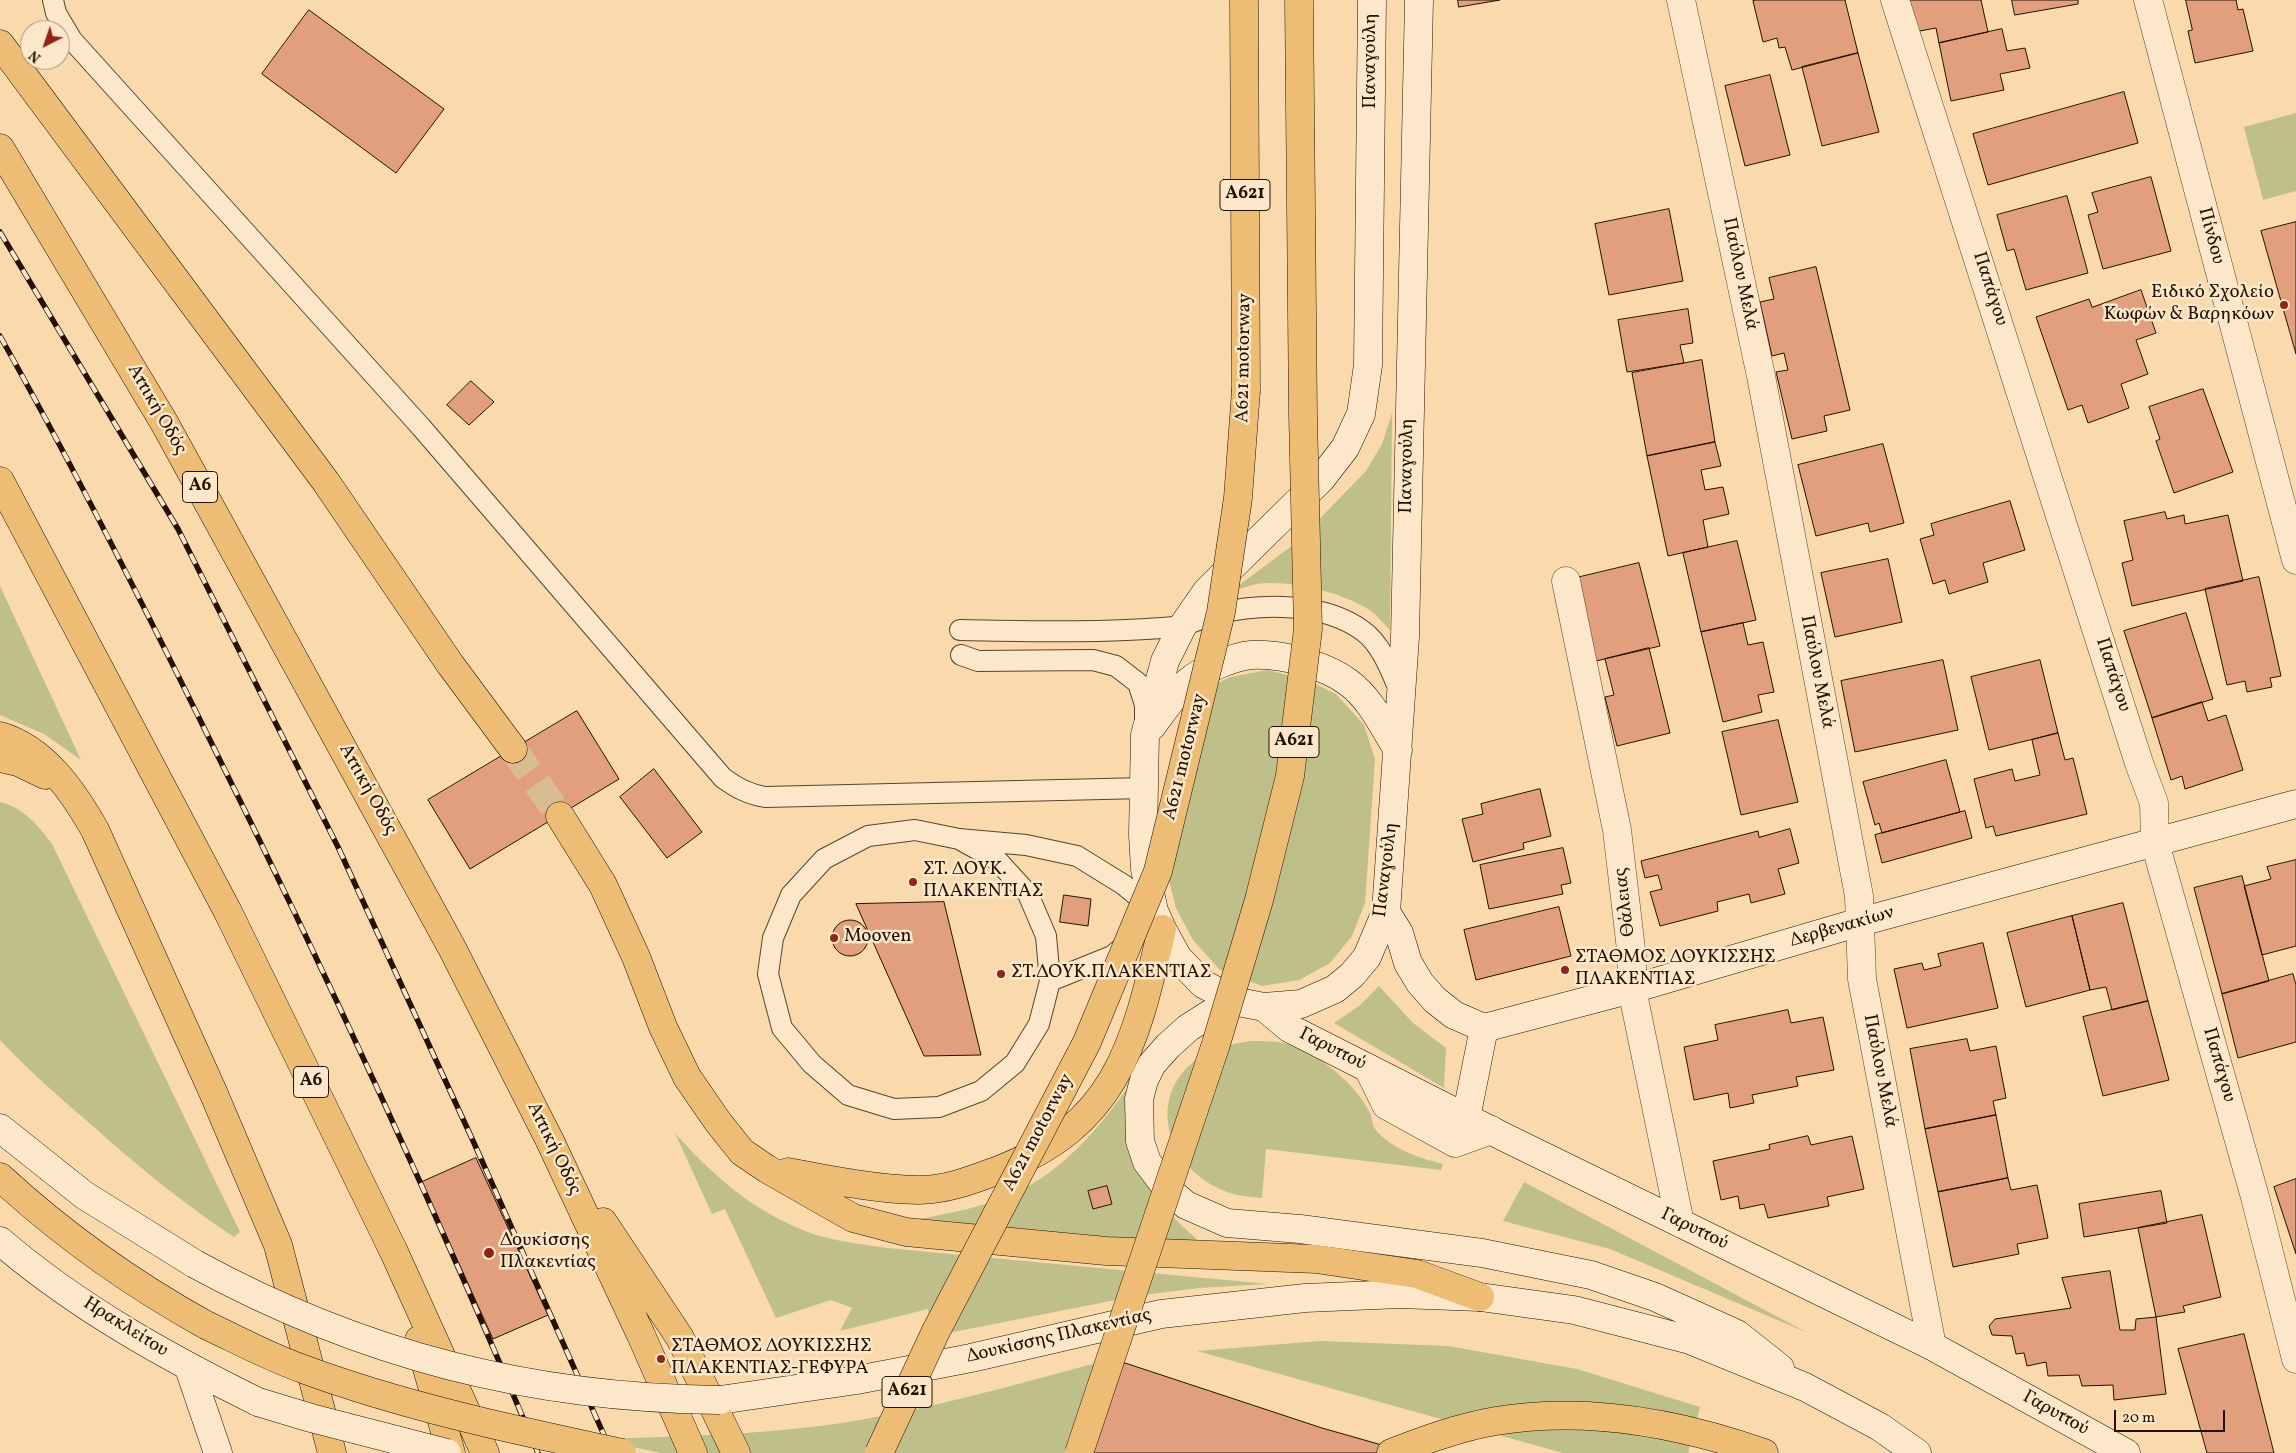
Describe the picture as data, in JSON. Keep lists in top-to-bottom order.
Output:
{
  "streets": {
    "highway": [
      "Α621",
      "A621 motorway",
      "Αττική Οδός",
      "Α6"
    ],
    "street": [
      "Παναγούλη",
      "Πίνδου",
      "Παύλου Μελά",
      "Παπάγου",
      "Θάλειας",
      "Δερβενακίων",
      "Γαρυττού",
      "Ηρακλείτου",
      "Δουκίσσης Πλακεντίας"
    ]
  },
  "crossings": [
    ["Παναγούλη", "Γαρυττού"],
    ["Παύλου Μελά", "Δερβενακίων"],
    ["Παύλου Μελά", "Γαρυττού"],
    ["Παπάγου", "Δερβενακίων"],
    ["Θάλειας", "Δερβενακίων"],
    ["Θάλειας", "Γαρυττού"]
  ],
  "places": [
    "Ειδικό Σχολείο Κωφών & Βαρηκόων",
    "ΣΤ. ΔΟΥΚ. ΠΛΑΚΕΝΤΙΑΣ",
    "Mooven",
    "ΣΤΑΘΜΟΣ ΔΟΥΚΙΣΣΗΣ ΠΛΑΚΕΝΤΙΑΣ",
    "ΣΤ.ΔΟΥΚ.ΠΛΑΚΕΝΤΙΑΣ",
    "Δουκίσσης Πλακεντίας",
    "ΣΤΑΘΜΟΣ ΔΟΥΚΙΣΣΗΣ ΠΛΑΚΕΝΤΙΑΣ-ΓΕΦΥΡΑ"
  ],
  "scale_bar": "20 m",
  "north": "bottom left"
}
